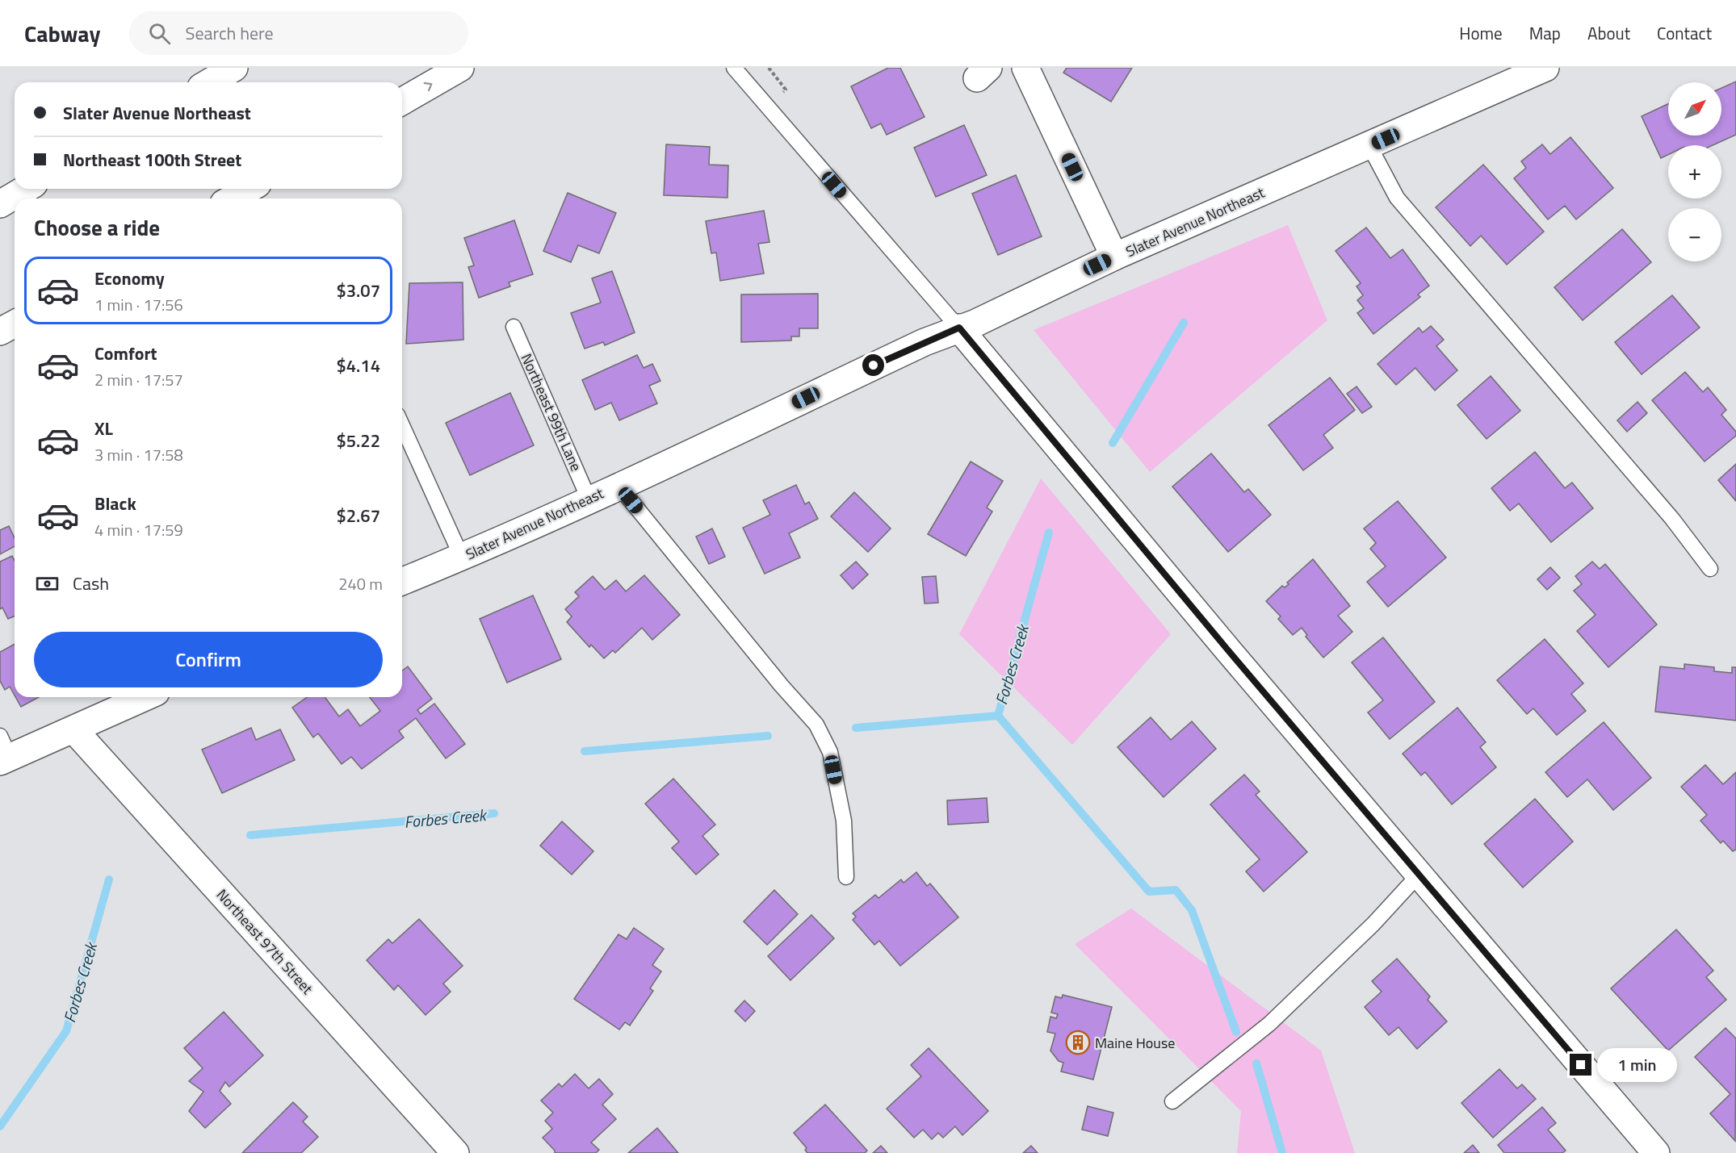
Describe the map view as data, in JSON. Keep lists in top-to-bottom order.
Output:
{
  "streets": {
    "main road": ["Slater Avenue Northeast", "Northeast 97th Street"],
    "lane": ["Northeast 99th Lane"]
  },
  "crossings": [
    ["Slater Avenue Northeast", "Northeast 99th Lane"]
  ],
  "water": ["Forbes Creek"],
  "places": {
    "building": ["Maine House"]
  },
  "north": "top right",
  "page": {
    "header": "Cabway",
    "search": "Search here",
    "nav": [
      "Home",
      "Map",
      "About",
      "Contact"
    ],
    "map_buttons": ["+", "−"],
    "banner": ["Slater Avenue Northeast", "Northeast 100th Street"],
    "heading": "Choose a ride",
    "list": [
      {
        "name": "Economy",
        "note": "1 min · 17:56",
        "value": "$3.07"
      },
      {
        "name": "Comfort",
        "note": "2 min · 17:57",
        "value": "$4.14"
      },
      {
        "name": "XL",
        "note": "3 min · 17:58",
        "value": "$5.22"
      },
      {
        "name": "Black",
        "note": "4 min · 17:59",
        "value": "$2.67"
      }
    ],
    "pay": ["Cash", "240 m"],
    "buttons": "Confirm",
    "bubble": "1 min"
  }
}
